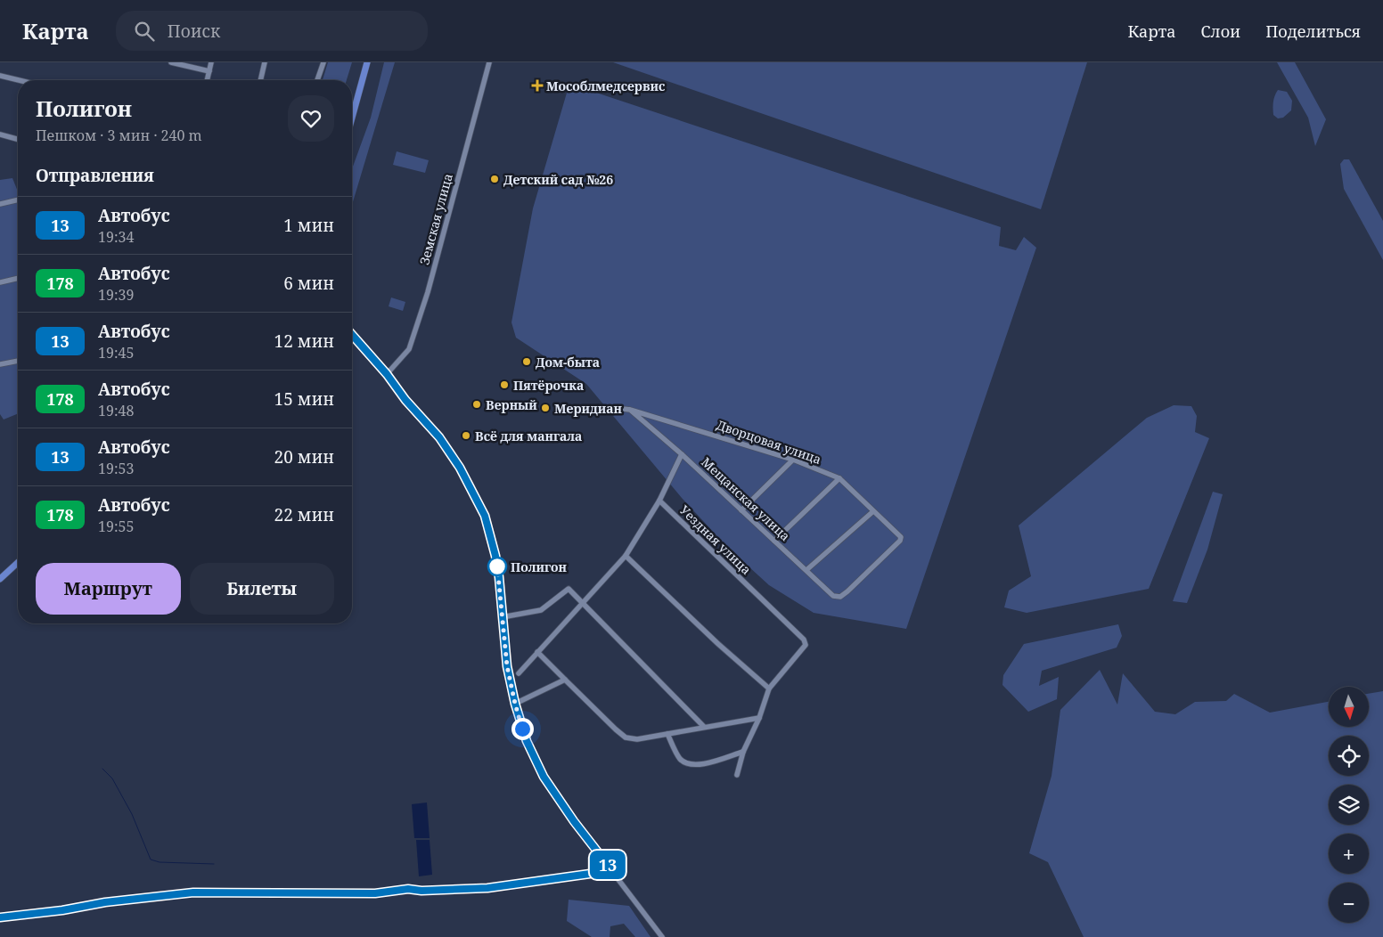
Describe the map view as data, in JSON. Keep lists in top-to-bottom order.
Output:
{
  "streets": {
    "street": [
      "Земская улица",
      "Дворцовая улица",
      "Мещанская улица",
      "Уездная улица"
    ]
  },
  "crossings": [
    ["Дворцовая улица", "Мещанская улица"]
  ],
  "places": {
    "health": ["Мособлмедсервис"],
    "other": [
      "Детский сад №26",
      "Дом-быта",
      "Пятёрочка",
      "Верный",
      "Меридиан",
      "Всё для мангала",
      "Полигон"
    ]
  },
  "lines": ["bus line 13"],
  "north": "bottom",
  "page": {
    "header": "Карта",
    "search": "Поиск",
    "nav": ["Карта", "Слои", "Поделиться"],
    "on_map": "13",
    "heading": [
      ["Полигон", "Пешком · 3 мин · 240 m"],
      "Отправления"
    ],
    "list": [
      {
        "mark": "13",
        "name": "Автобус",
        "note": "19:34",
        "value": "1 мин"
      },
      {
        "mark": "178",
        "name": "Автобус",
        "note": "19:39",
        "value": "6 мин"
      },
      {
        "mark": "13",
        "name": "Автобус",
        "note": "19:45",
        "value": "12 мин"
      },
      {
        "mark": "178",
        "name": "Автобус",
        "note": "19:48",
        "value": "15 мин"
      },
      {
        "mark": "13",
        "name": "Автобус",
        "note": "19:53",
        "value": "20 мин"
      },
      {
        "mark": "178",
        "name": "Автобус",
        "note": "19:55",
        "value": "22 мин"
      }
    ],
    "buttons": ["Маршрут", "Билеты"],
    "map_buttons": ["+", "−"]
  }
}
